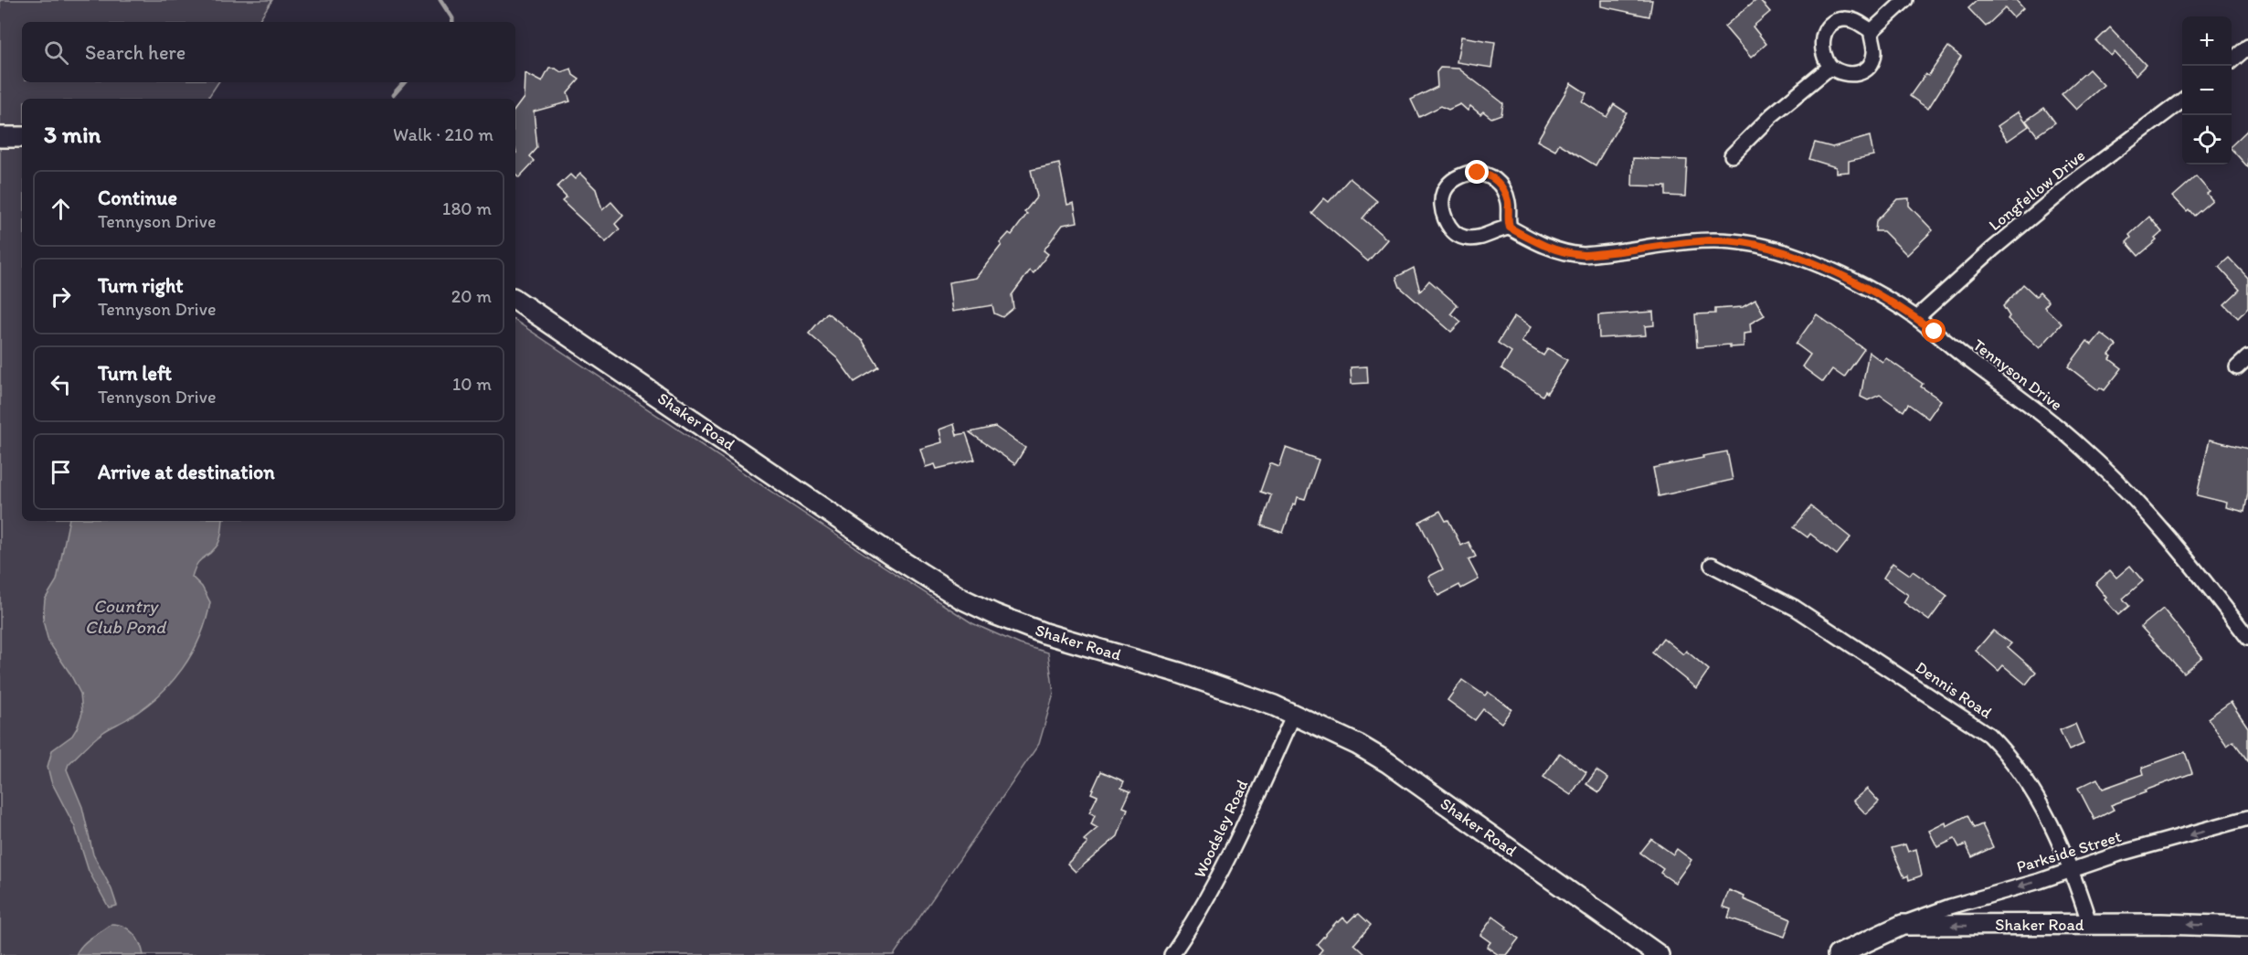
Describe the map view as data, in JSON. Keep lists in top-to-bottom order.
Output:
{
  "streets": {
    "main road": ["Shaker Road"],
    "street": [
      "Longfellow Drive",
      "Tennyson Drive",
      "Dennis Road",
      "Woodsley Road",
      "Parkside Street"
    ]
  },
  "crossings": [
    ["Longfellow Drive", "Tennyson Drive"],
    ["Shaker Road", "Dennis Road"],
    ["Shaker Road", "Woodsley Road"],
    ["Shaker Road", "Parkside Street"],
    ["Dennis Road", "Parkside Street"]
  ],
  "one_way": ["Parkside Street"],
  "water": ["Country Club Pond"],
  "page": {
    "map_buttons": ["+", "−"],
    "search": "Search here",
    "heading": ["3 min", "Walk · 210 m"],
    "list": [
      ["Continue", "Tennyson Drive", "180 m"],
      ["Turn right", "Tennyson Drive", "20 m"],
      ["Turn left", "Tennyson Drive", "10 m"],
      "Arrive at destination"
    ]
  }
}
